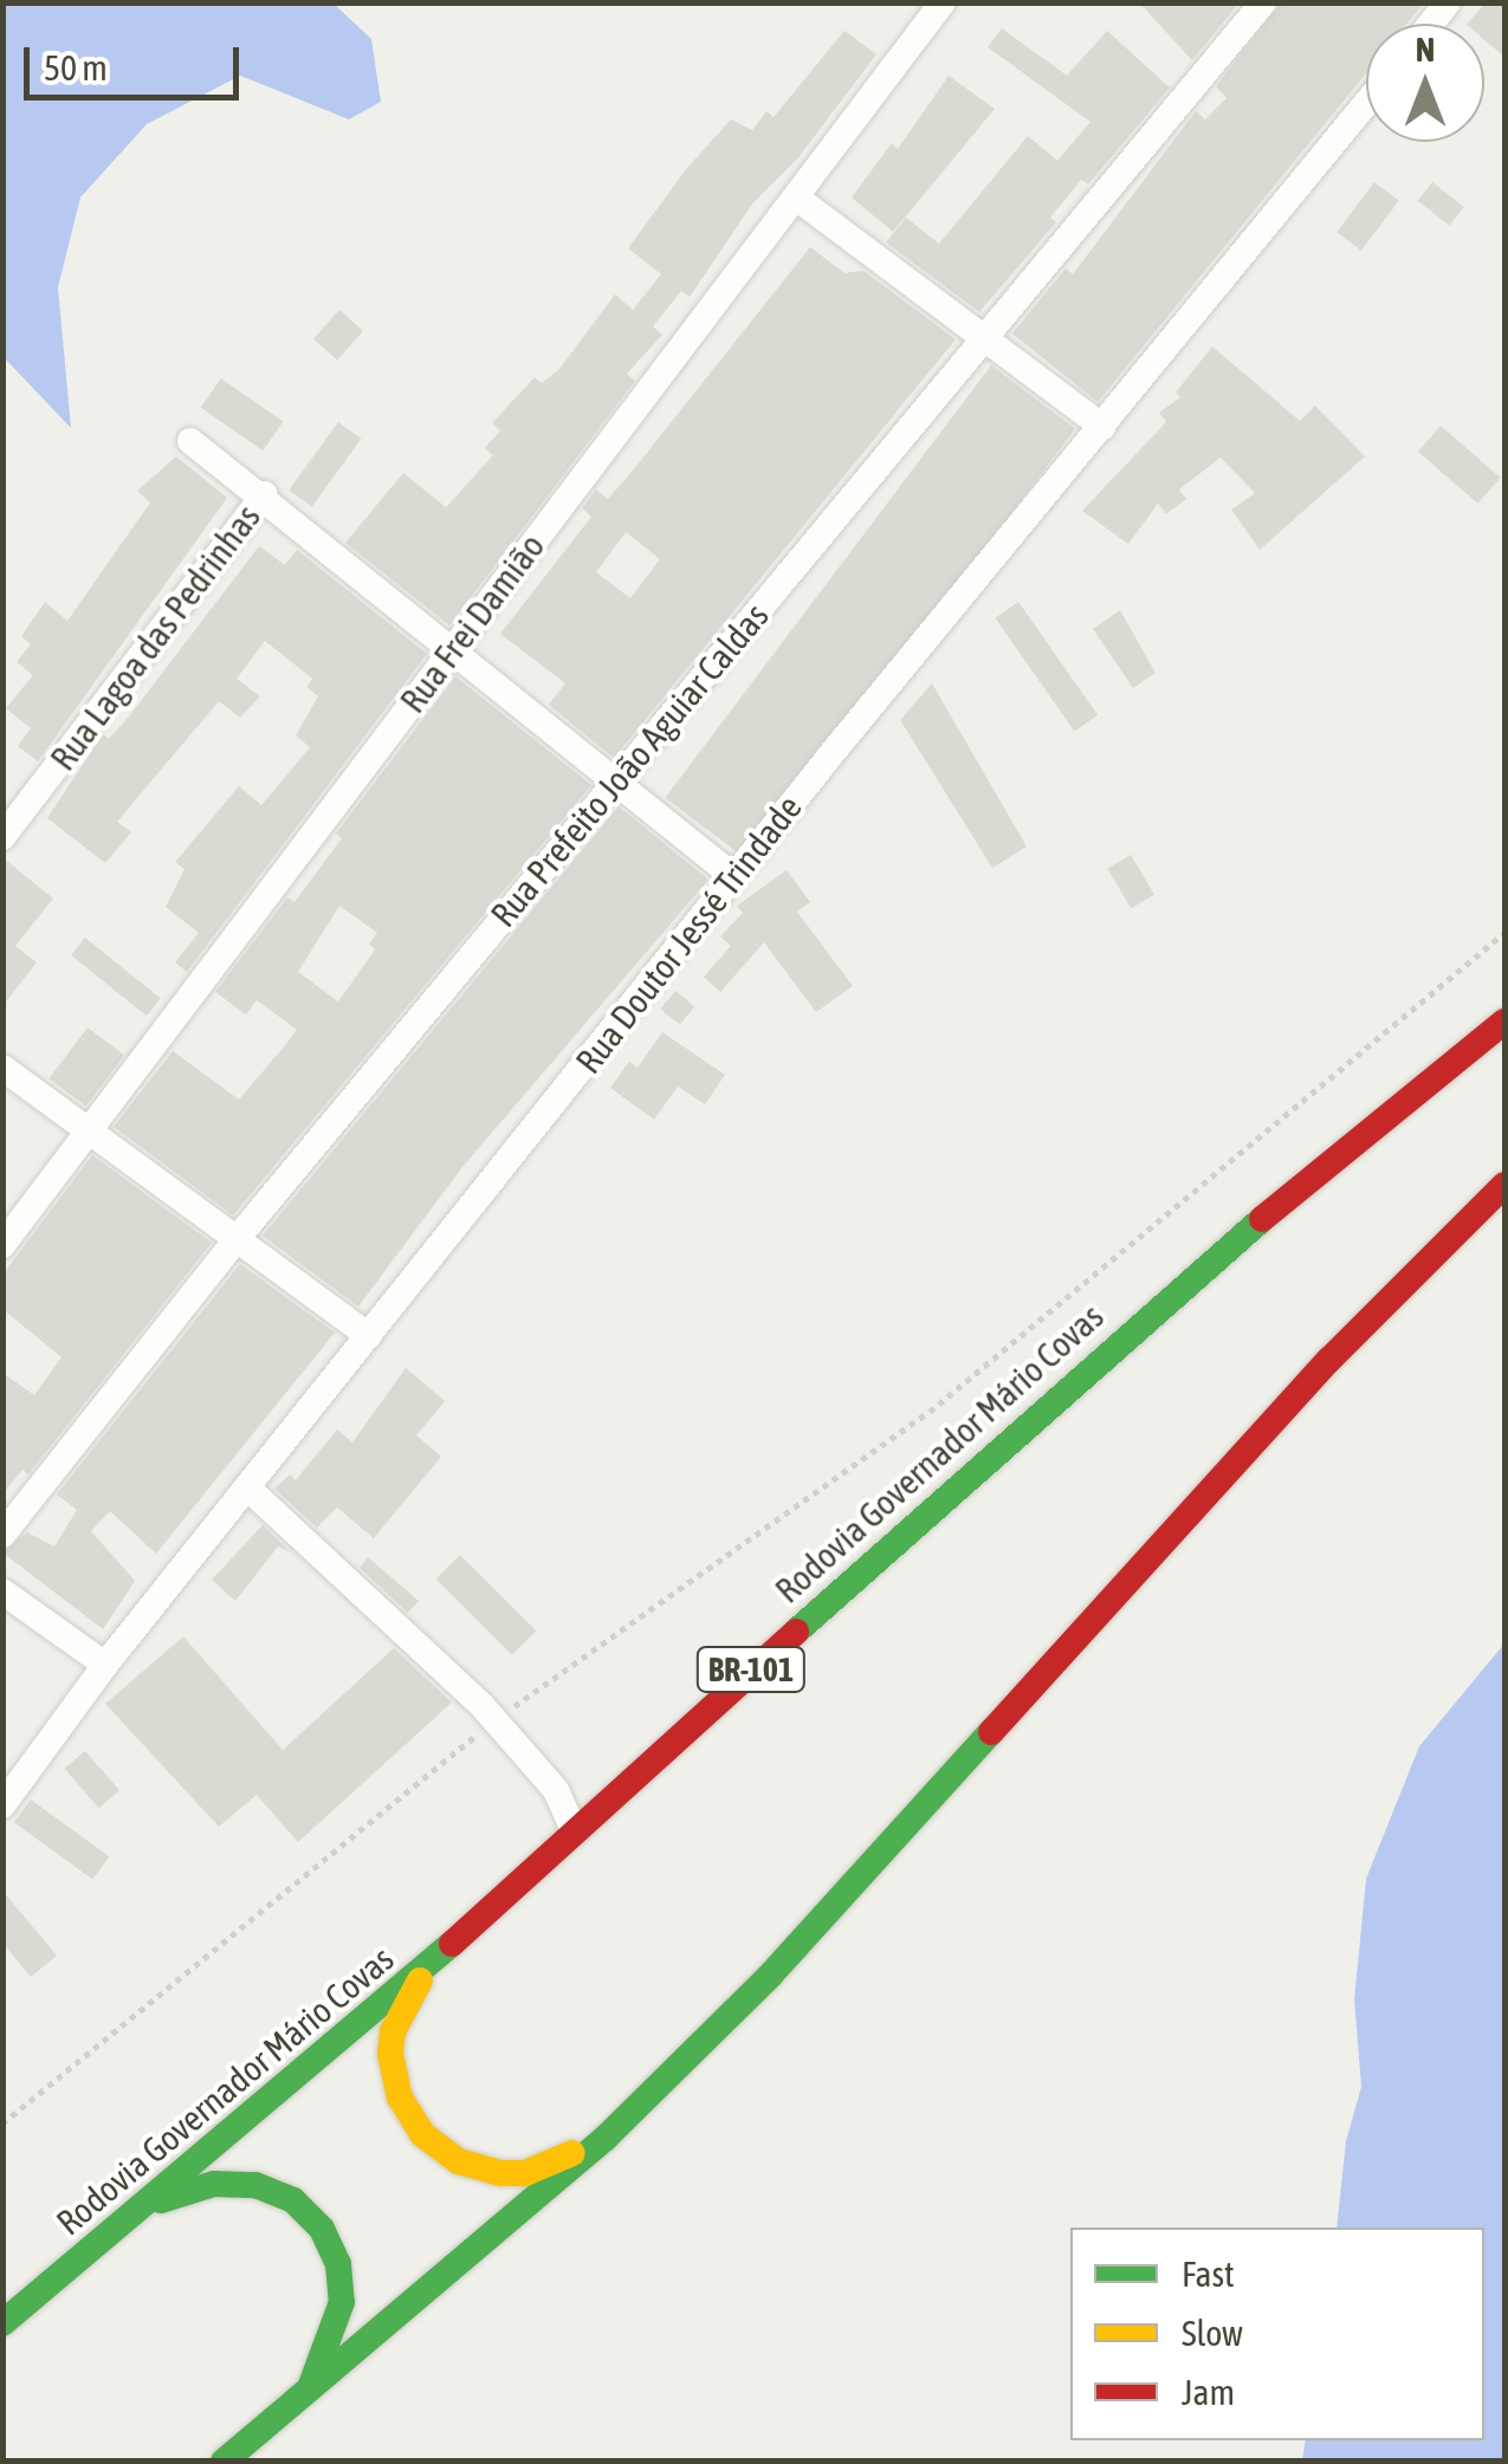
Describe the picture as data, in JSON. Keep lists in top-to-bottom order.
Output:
{
  "streets": {
    "highway": ["Rodovia Governador Mário Covas", "BR-101"],
    "street": [
      "Rua Frei Damião",
      "Rua Lagoa das Pedrinhas",
      "Rua Prefeito João Aguiar Caldas",
      "Rua Doutor Jessé Trindade"
    ]
  },
  "legend": ["Fast", "Slow", "Jam"],
  "scale_bar": "50 m",
  "north": "top"
}
